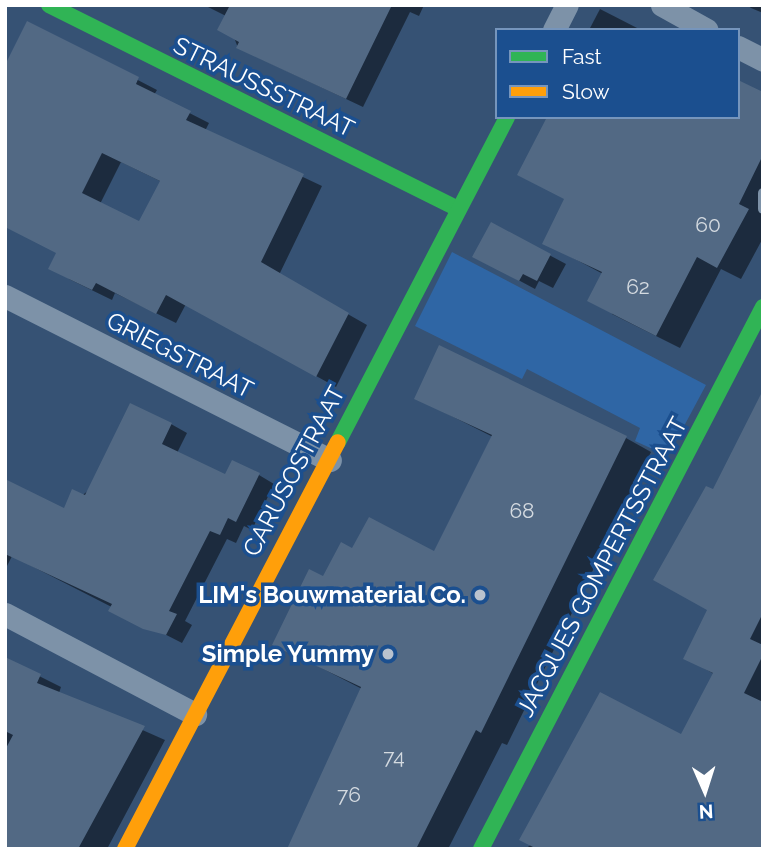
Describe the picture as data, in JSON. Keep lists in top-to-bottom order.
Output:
{
  "streets": {
    "street": [
      "STRAUSSSTRAAT",
      "GRIEGSTRAAT",
      "CARUSOSTRAAT",
      "JACQUES GOMPERTSSTRAAT"
    ]
  },
  "crossings": [
    ["STRAUSSSTRAAT", "CARUSOSTRAAT"],
    ["GRIEGSTRAAT", "CARUSOSTRAAT"]
  ],
  "places": ["LIM's Bouwmaterial Co.", "Simple Yummy"],
  "house_numbers": [
    "60",
    "62",
    "68",
    "74",
    "76"
  ],
  "legend": ["Fast", "Slow"],
  "north": "bottom"
}
